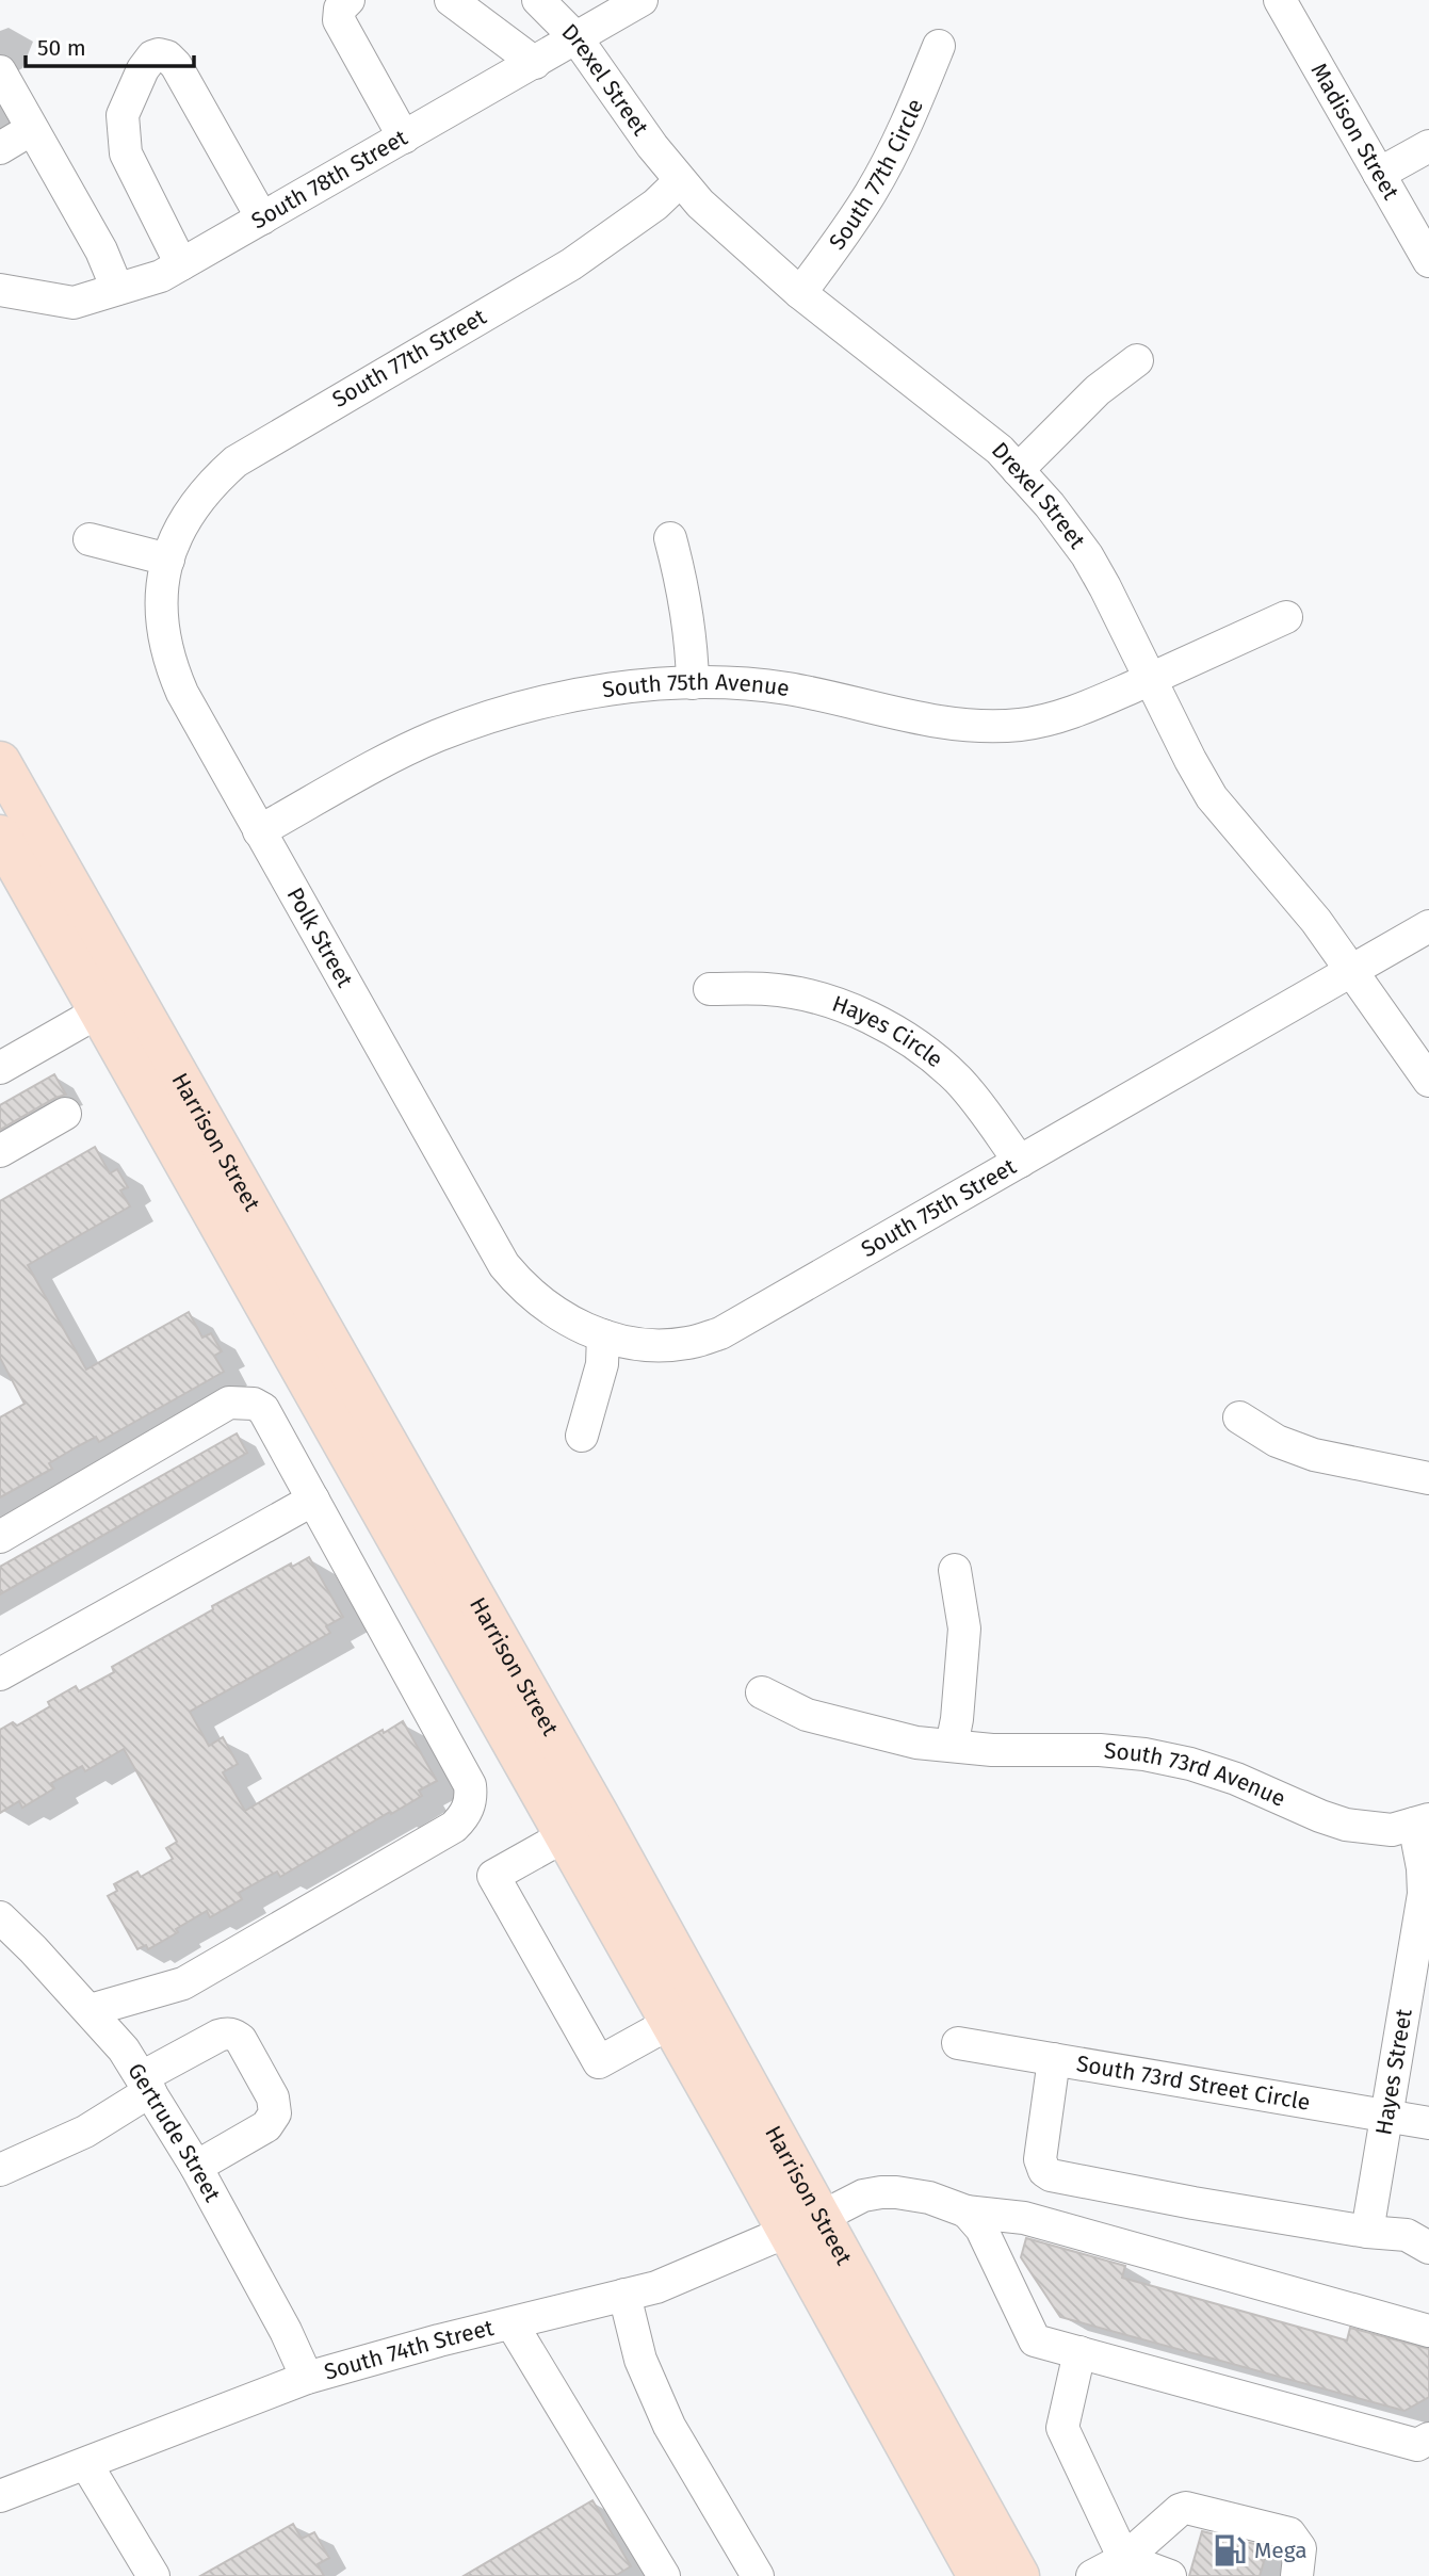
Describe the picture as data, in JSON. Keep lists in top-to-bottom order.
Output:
{
  "streets": {
    "main road": ["Harrison Street"],
    "street": [
      "Drexel Street",
      "Madison Street",
      "South 77th Circle",
      "South 78th Street",
      "South 77th Street",
      "South 75th Avenue",
      "Polk Street",
      "Hayes Circle",
      "South 75th Street",
      "South 73rd Avenue",
      "Hayes Street",
      "South 73rd Street Circle",
      "Gertrude Street",
      "South 74th Street"
    ]
  },
  "crossings": [
    ["Drexel Street", "South 77th Circle"],
    ["Drexel Street", "South 78th Street"],
    ["Drexel Street", "South 77th Street"],
    ["Drexel Street", "South 75th Avenue"],
    ["Drexel Street", "South 75th Street"],
    ["South 77th Street", "Polk Street"],
    ["South 75th Avenue", "Polk Street"],
    ["Polk Street", "South 75th Street"],
    ["Hayes Circle", "South 75th Street"],
    ["Harrison Street", "South 74th Street"],
    ["South 73rd Avenue", "Hayes Street"],
    ["Hayes Street", "South 73rd Street Circle"],
    ["Gertrude Street", "South 74th Street"]
  ],
  "places": {
    "fuel station": ["Mega"]
  },
  "scale_bar": "50 m"
}
